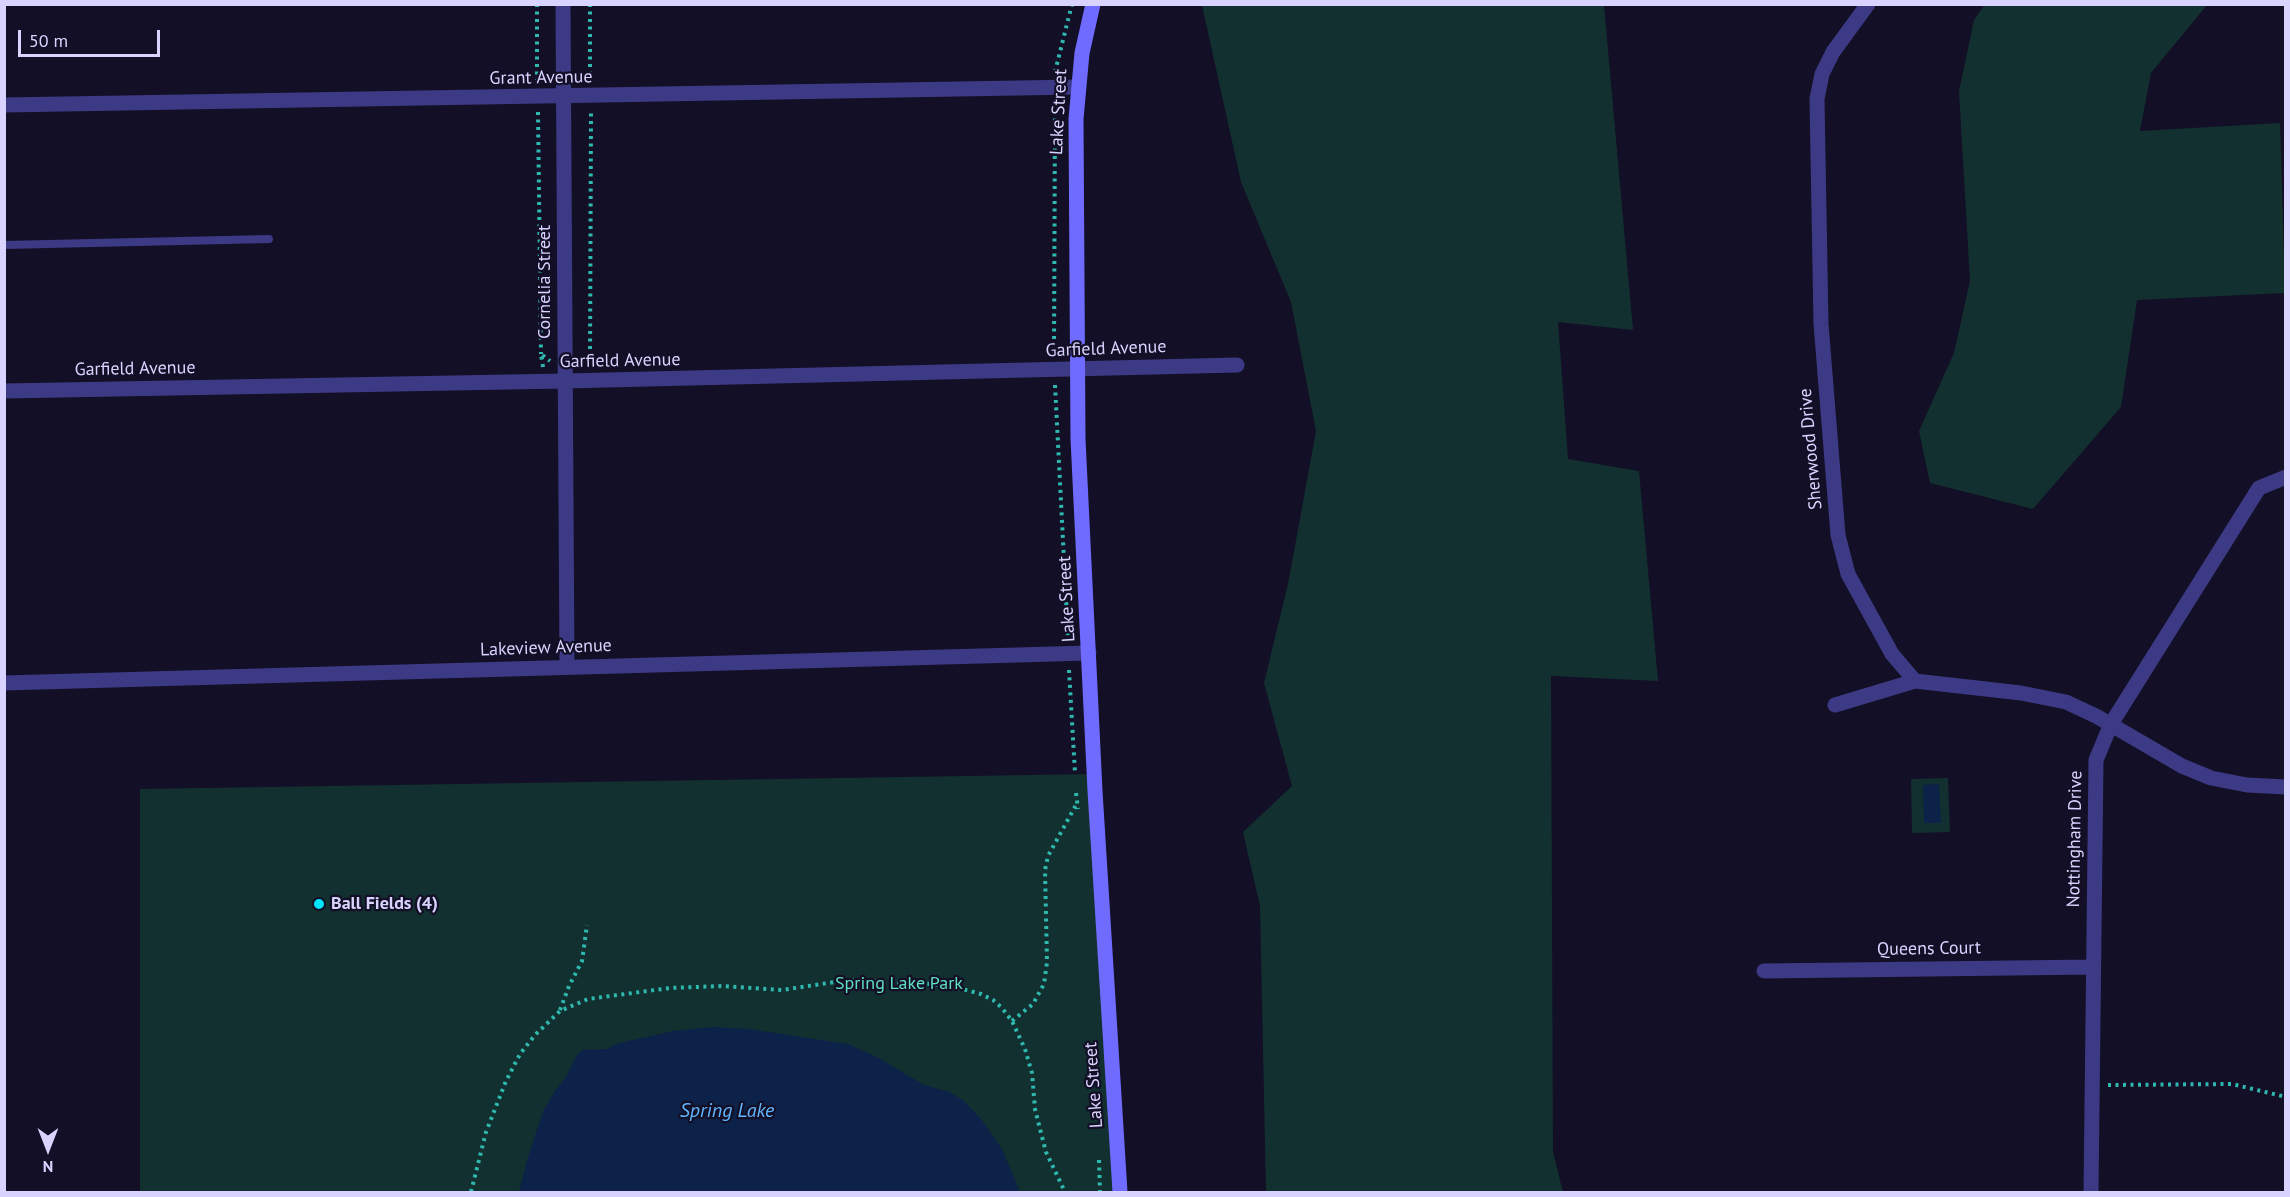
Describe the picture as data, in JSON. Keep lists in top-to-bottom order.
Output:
{
  "streets": {
    "street": [
      "Grant Avenue",
      "Lake Street",
      "Cornelia Street",
      "Garfield Avenue",
      "Sherwood Drive",
      "Lakeview Avenue",
      "Nottingham Drive",
      "Queens Court"
    ]
  },
  "crossings": [
    ["Grant Avenue", "Lake Street"],
    ["Grant Avenue", "Cornelia Street"],
    ["Lake Street", "Garfield Avenue"],
    ["Lake Street", "Lakeview Avenue"],
    ["Cornelia Street", "Garfield Avenue"],
    ["Cornelia Street", "Lakeview Avenue"],
    ["Nottingham Drive", "Queens Court"]
  ],
  "water": ["Spring Lake"],
  "parks": ["Spring Lake Park"],
  "places": ["Ball Fields (4)"],
  "scale_bar": "50 m",
  "north": "bottom"
}
